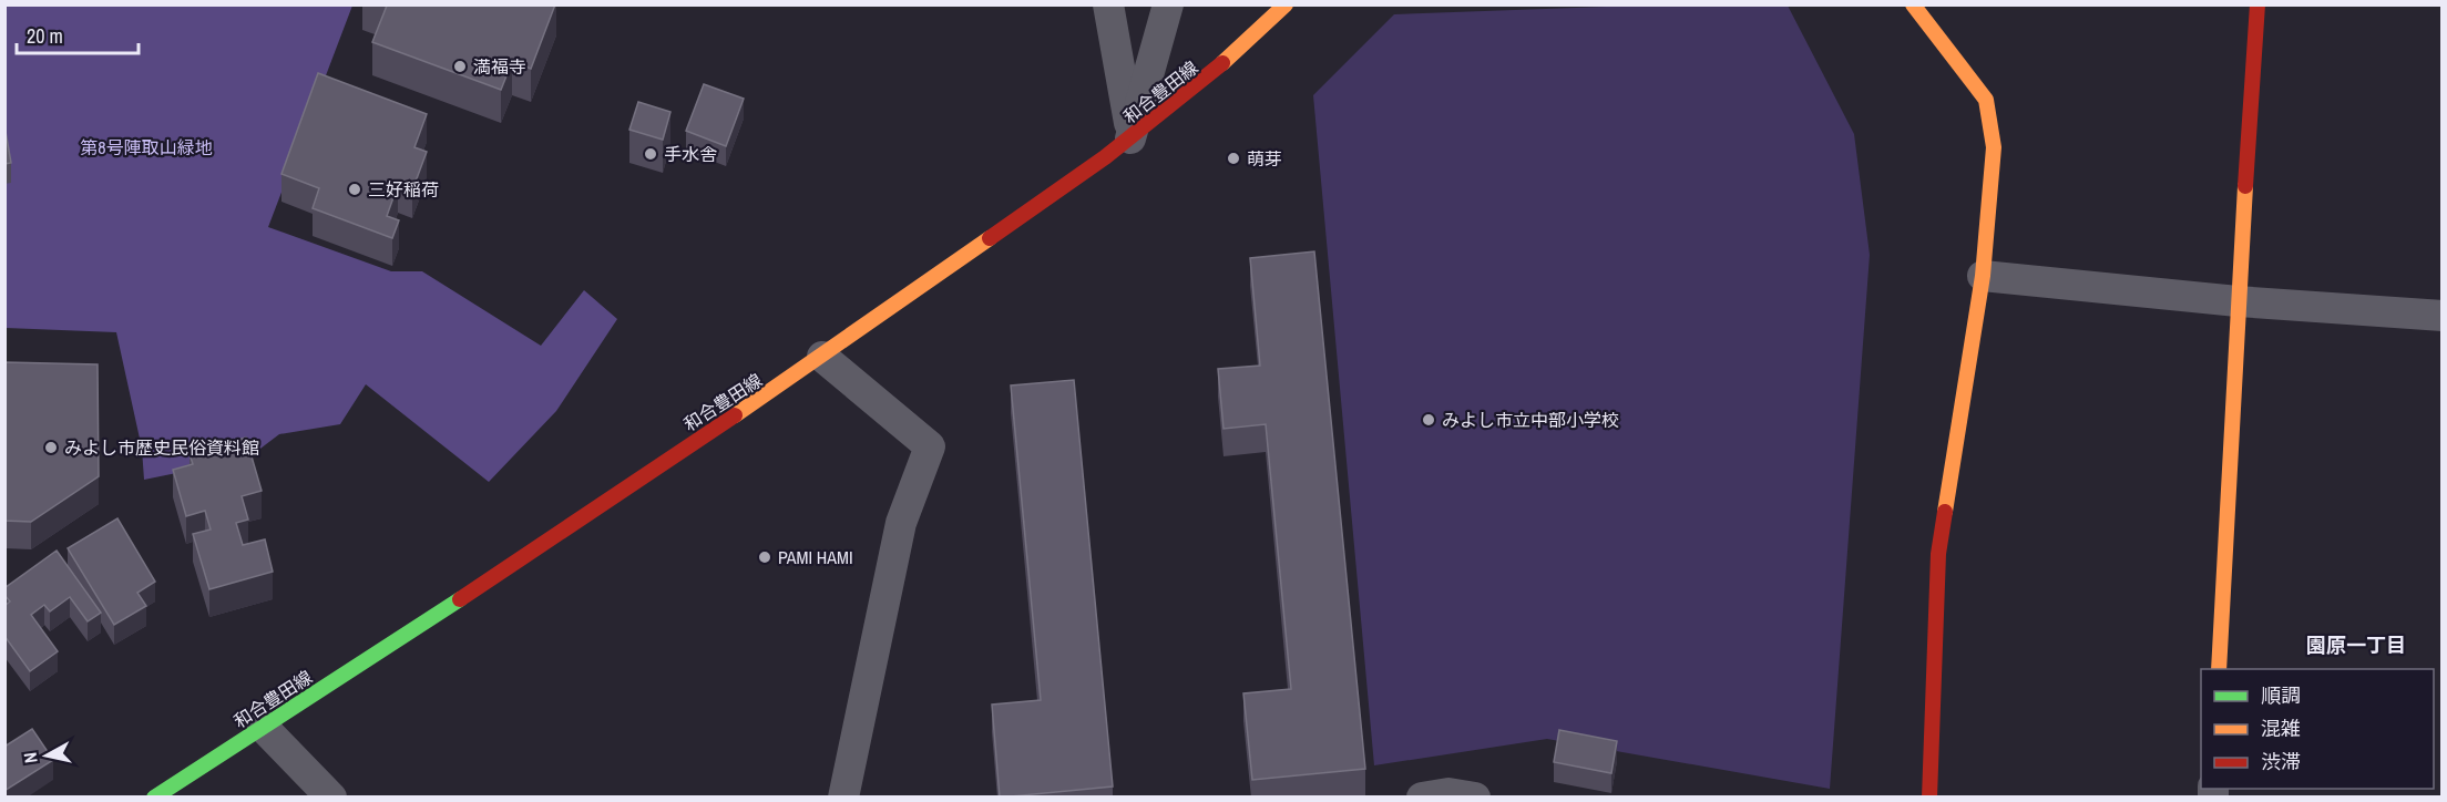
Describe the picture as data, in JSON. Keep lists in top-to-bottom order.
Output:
{
  "streets": {
    "street": ["和合豊田線"]
  },
  "districts": ["園原一丁目"],
  "parks": ["第8号陣取山緑地"],
  "places": [
    "満福寺",
    "手水舎",
    "萌芽",
    "三好稲荷",
    "みよし市立中部小学校",
    "みよし市歴史民俗資料館",
    "PAMI HAMI"
  ],
  "legend": ["順調", "混雑", "渋滞"],
  "scale_bar": "20 m",
  "north": "left"
}
